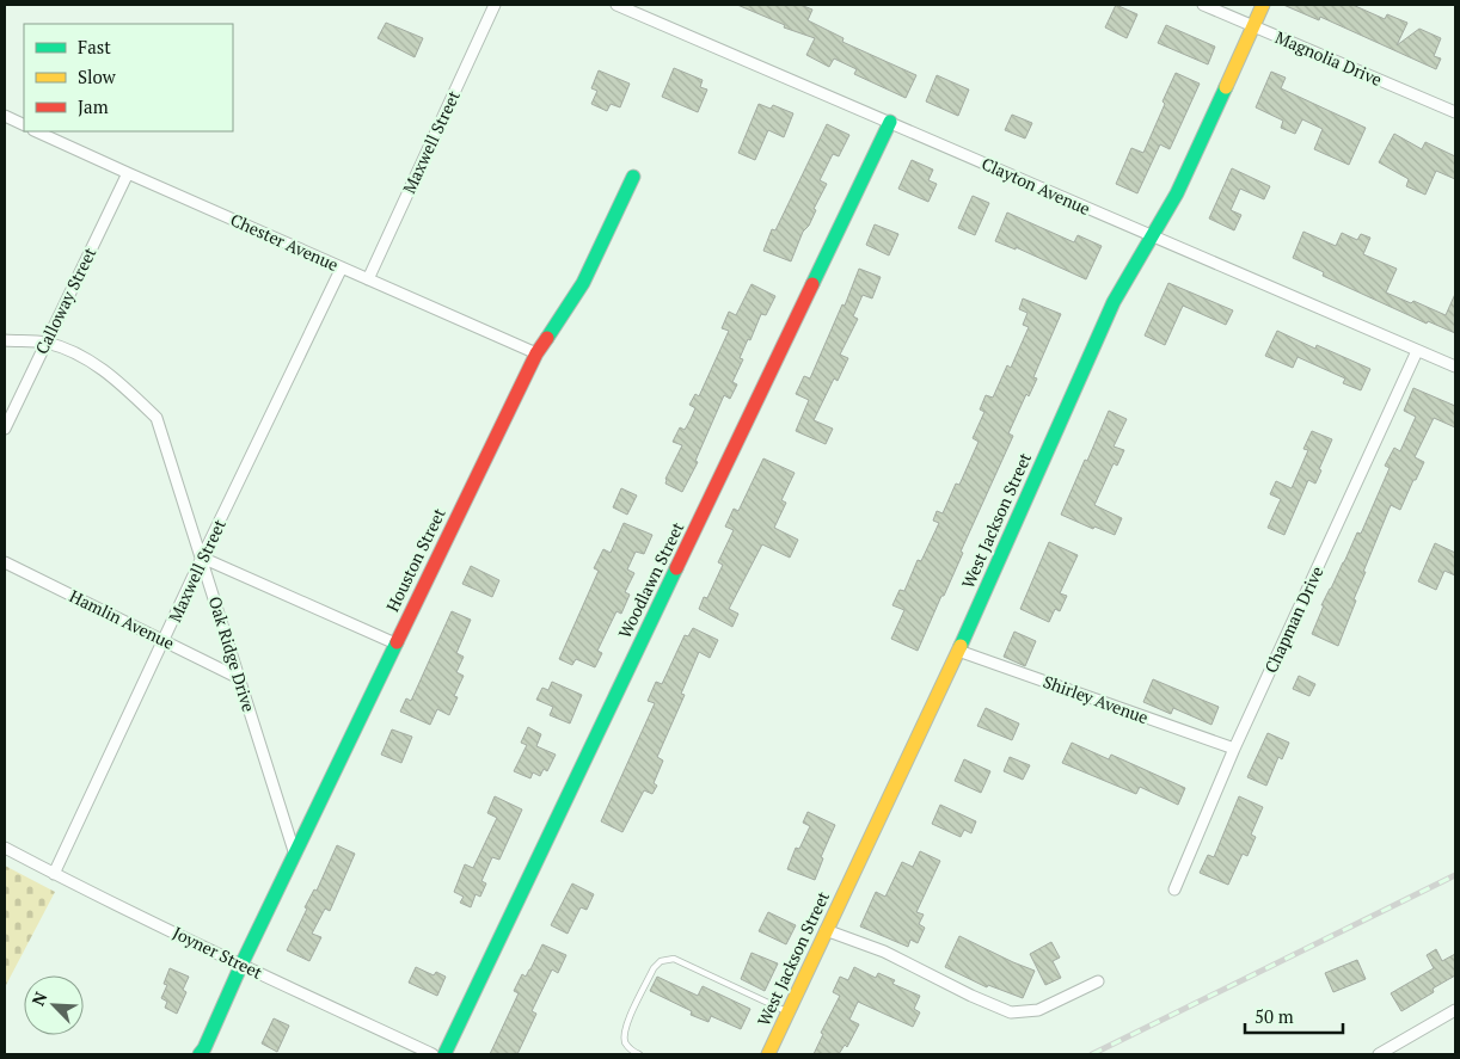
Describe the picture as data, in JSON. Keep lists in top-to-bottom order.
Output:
{
  "streets": {
    "street": [
      "Magnolia Drive",
      "Maxwell Street",
      "Clayton Avenue",
      "Chester Avenue",
      "Calloway Street",
      "West Jackson Street",
      "Houston Street",
      "Woodlawn Street",
      "Hamlin Avenue",
      "Chapman Drive",
      "Oak Ridge Drive",
      "Shirley Avenue",
      "Joyner Street"
    ]
  },
  "crossings": [
    ["Magnolia Drive", "West Jackson Street"],
    ["Maxwell Street", "Chester Avenue"],
    ["Maxwell Street", "Hamlin Avenue"],
    ["Maxwell Street", "Oak Ridge Drive"],
    ["Maxwell Street", "Joyner Street"],
    ["Clayton Avenue", "West Jackson Street"],
    ["Clayton Avenue", "Woodlawn Street"],
    ["Clayton Avenue", "Chapman Drive"],
    ["Chester Avenue", "Calloway Street"],
    ["Chester Avenue", "Houston Street"],
    ["Calloway Street", "Oak Ridge Drive"],
    ["West Jackson Street", "Shirley Avenue"],
    ["Houston Street", "Oak Ridge Drive"],
    ["Houston Street", "Joyner Street"],
    ["Hamlin Avenue", "Oak Ridge Drive"],
    ["Chapman Drive", "Shirley Avenue"]
  ],
  "legend": ["Fast", "Slow", "Jam"],
  "scale_bar": "50 m",
  "north": "top left"
}
